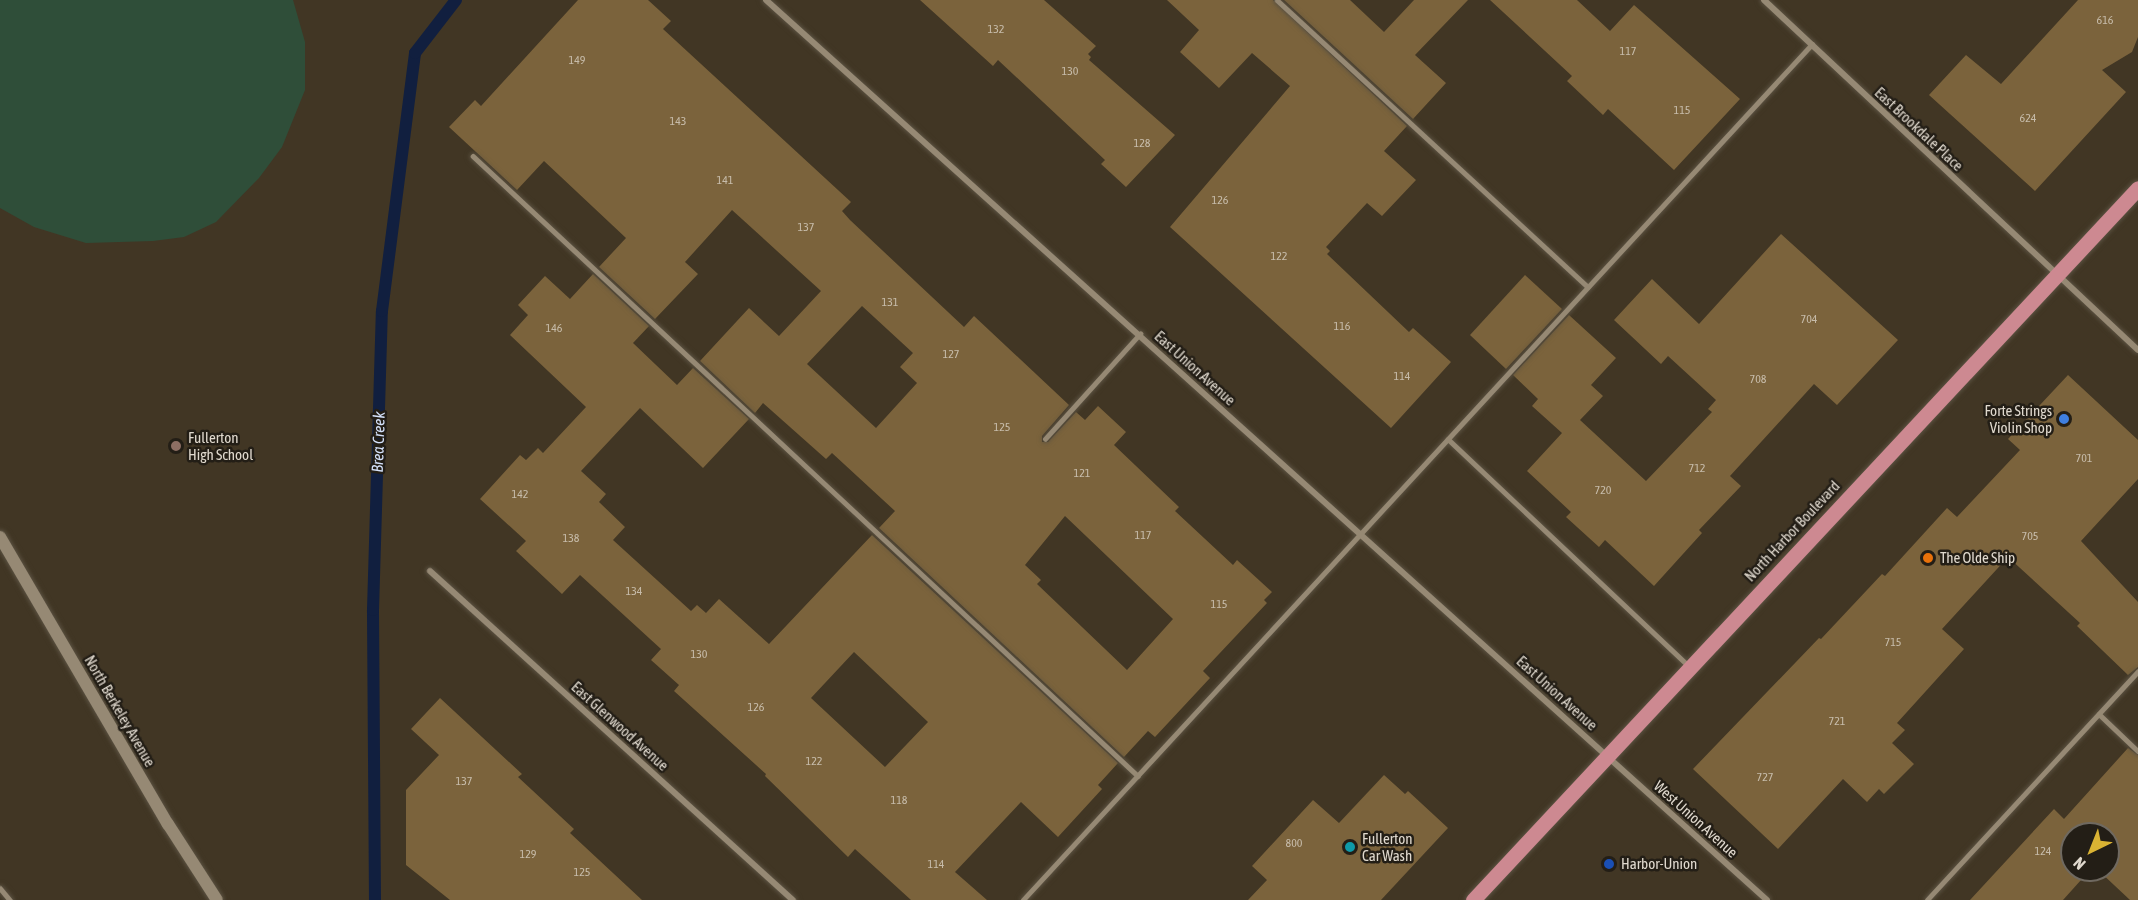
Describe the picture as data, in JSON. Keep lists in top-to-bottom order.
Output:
{
  "streets": {
    "main road": ["North Harbor Boulevard"],
    "street": [
      "East Brookdale Place",
      "East Union Avenue",
      "North Berkeley Avenue",
      "East Glenwood Avenue",
      "West Union Avenue"
    ]
  },
  "crossings": [
    ["East Brookdale Place", "North Harbor Boulevard"],
    ["East Union Avenue", "North Harbor Boulevard"],
    ["East Union Avenue", "West Union Avenue"],
    ["North Harbor Boulevard", "West Union Avenue"]
  ],
  "water": ["Brea Creek"],
  "places": [
    "Forte Strings Violin Shop",
    "Fullerton High School",
    "The Olde Ship",
    "Fullerton Car Wash",
    "Harbor-Union"
  ],
  "house_numbers": [
    "616",
    "132",
    "117",
    "149",
    "130",
    "115",
    "624",
    "143",
    "128",
    "141",
    "126",
    "137",
    "122",
    "131",
    "704",
    "116",
    "146",
    "127",
    "114",
    "708",
    "125",
    "701",
    "712",
    "121",
    "720",
    "142",
    "117",
    "705",
    "138",
    "134",
    "115",
    "715",
    "130",
    "126",
    "721",
    "122",
    "727",
    "137",
    "118",
    "800",
    "124",
    "129",
    "114",
    "125"
  ],
  "north": "bottom left"
}
